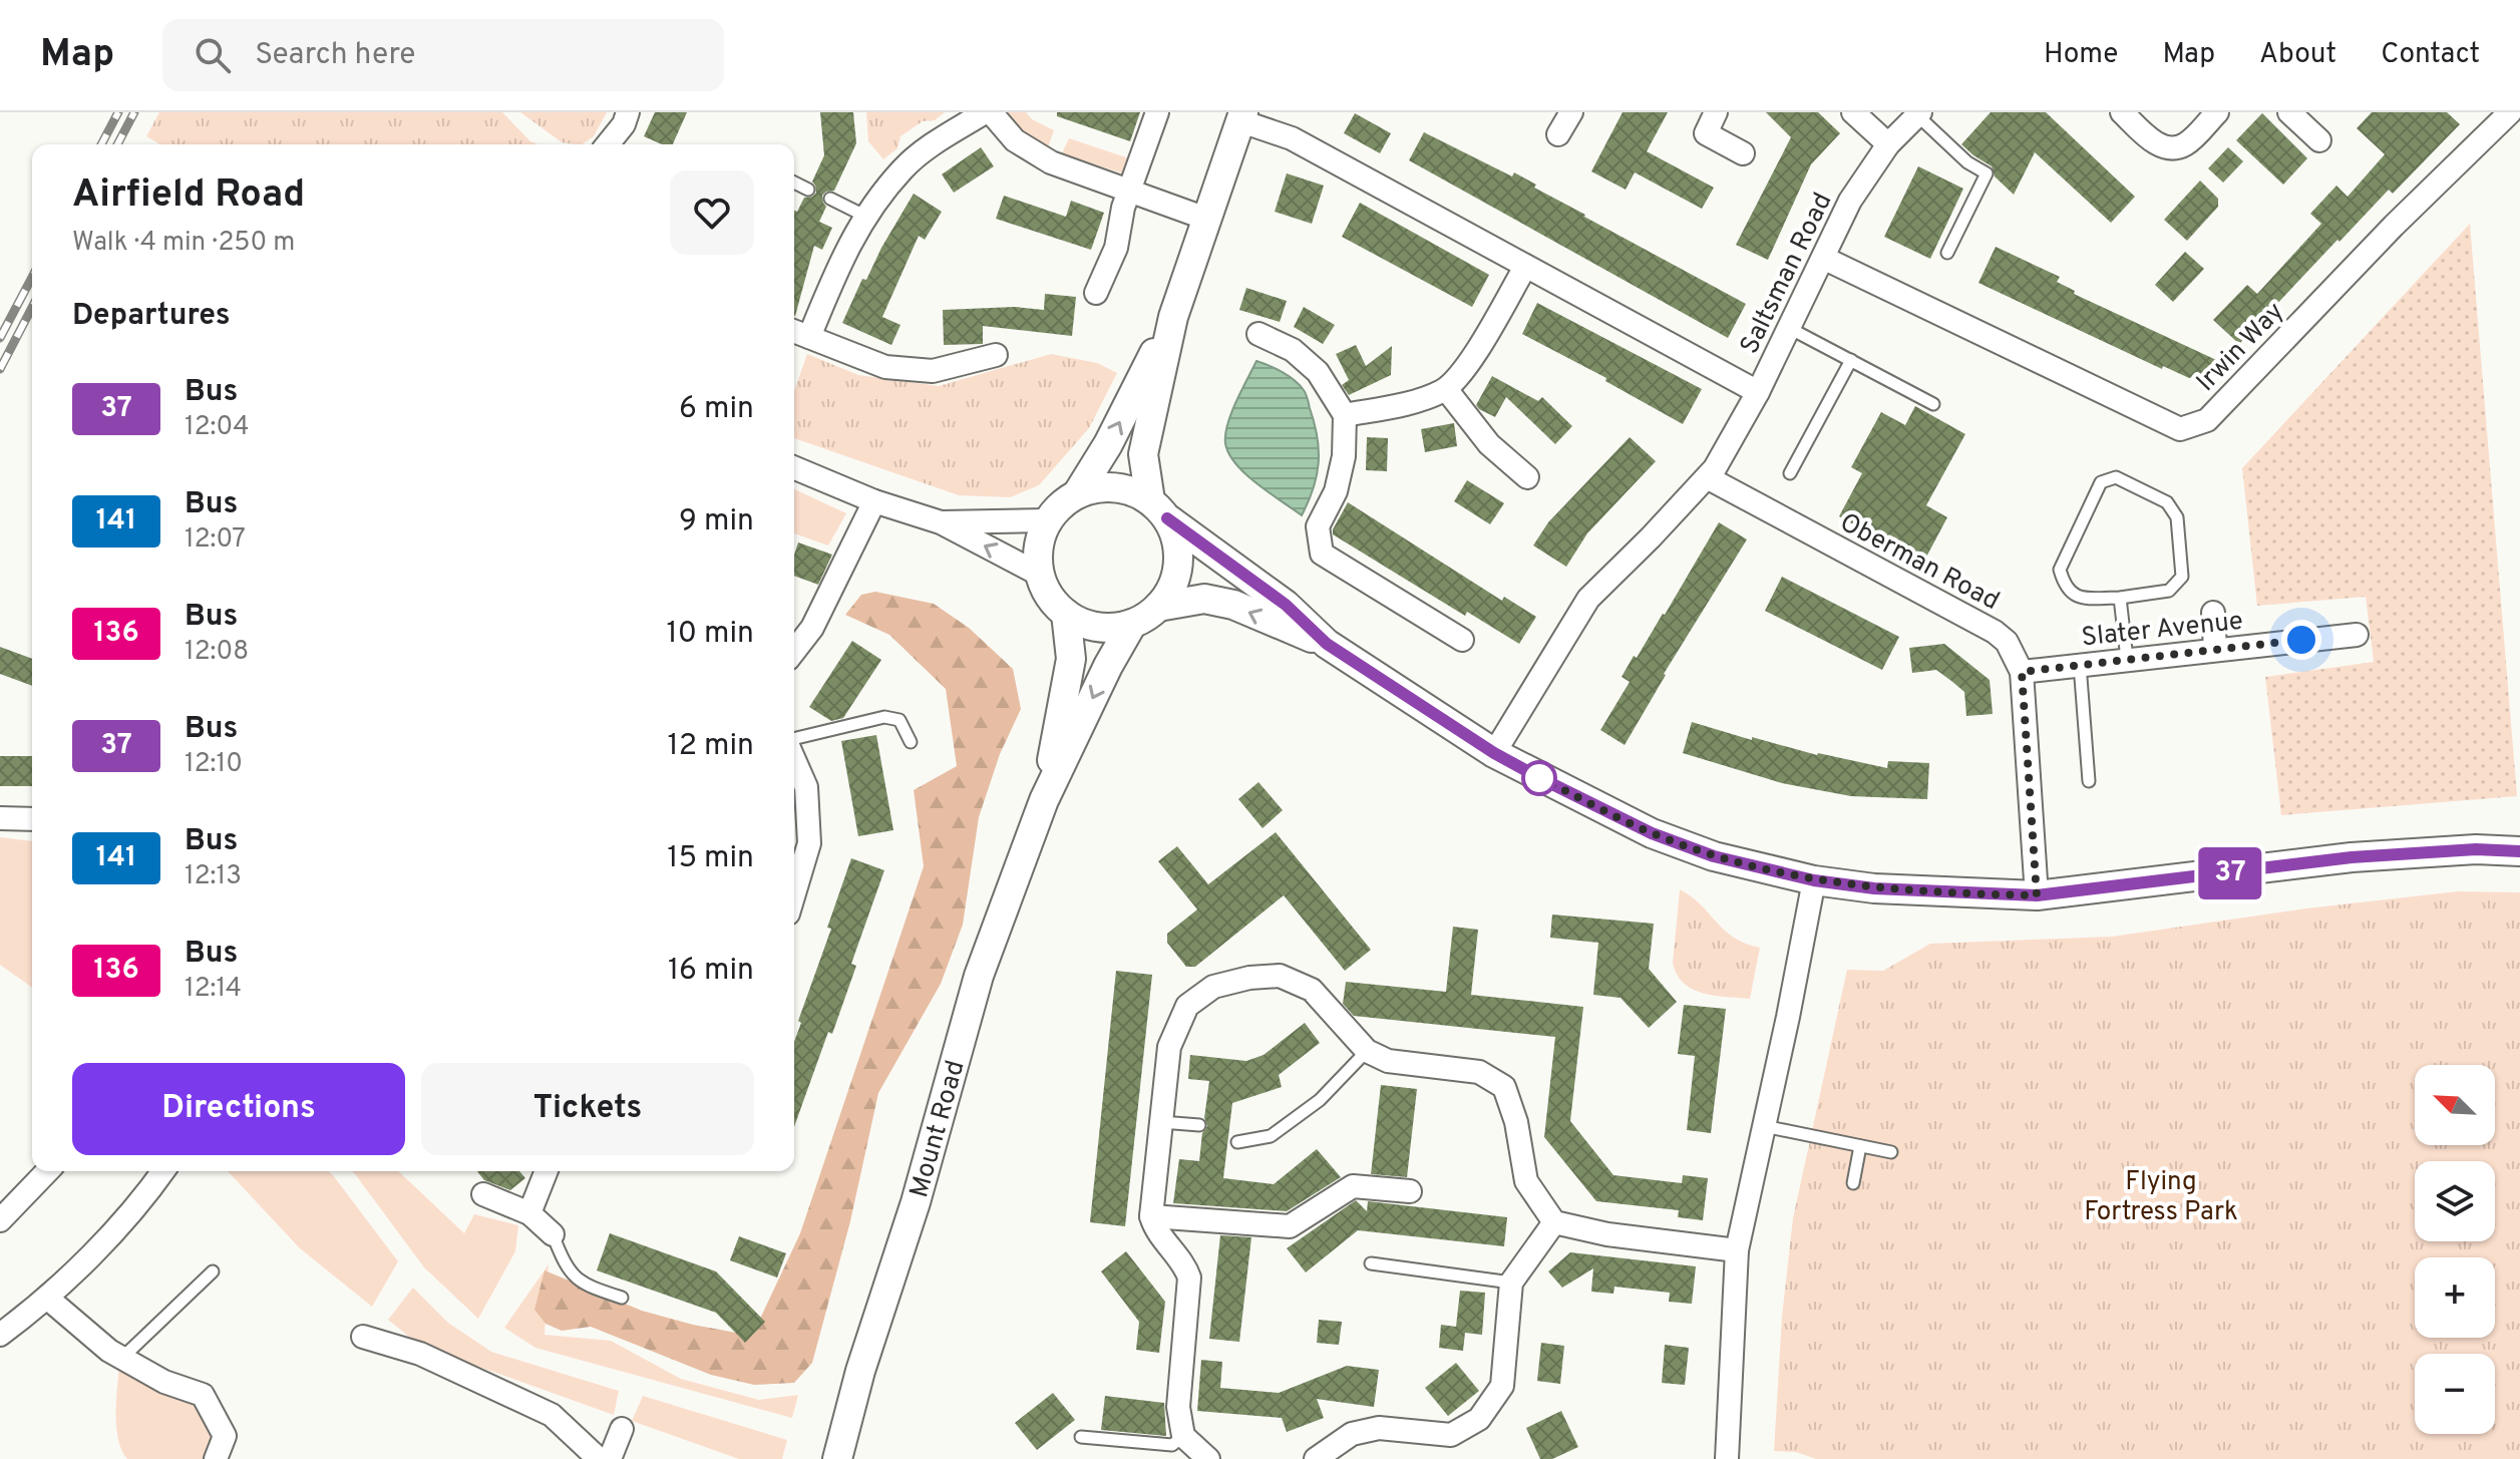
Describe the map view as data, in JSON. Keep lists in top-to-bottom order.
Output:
{
  "streets": {
    "street": [
      "Saltsman Road",
      "Irwin Way",
      "Oberman Road",
      "Slater Avenue",
      "Mount Road"
    ]
  },
  "crossings": [
    ["Saltsman Road", "Irwin Way"],
    ["Saltsman Road", "Oberman Road"],
    ["Oberman Road", "Slater Avenue"]
  ],
  "parks": ["Flying Fortress Park"],
  "lines": ["bus line 37"],
  "north": "top left",
  "page": {
    "header": "Map",
    "search": "Search here",
    "nav": [
      "Home",
      "Map",
      "About",
      "Contact"
    ],
    "on_map": "37",
    "heading": [
      ["Airfield Road", "Walk · 4 min · 250 m"],
      "Departures"
    ],
    "list": [
      {
        "mark": "37",
        "name": "Bus",
        "note": "12:04",
        "value": "6 min"
      },
      {
        "mark": "141",
        "name": "Bus",
        "note": "12:07",
        "value": "9 min"
      },
      {
        "mark": "136",
        "name": "Bus",
        "note": "12:08",
        "value": "10 min"
      },
      {
        "mark": "37",
        "name": "Bus",
        "note": "12:10",
        "value": "12 min"
      },
      {
        "mark": "141",
        "name": "Bus",
        "note": "12:13",
        "value": "15 min"
      },
      {
        "mark": "136",
        "name": "Bus",
        "note": "12:14",
        "value": "16 min"
      }
    ],
    "buttons": ["Directions", "Tickets"],
    "map_buttons": ["+", "−"]
  }
}
